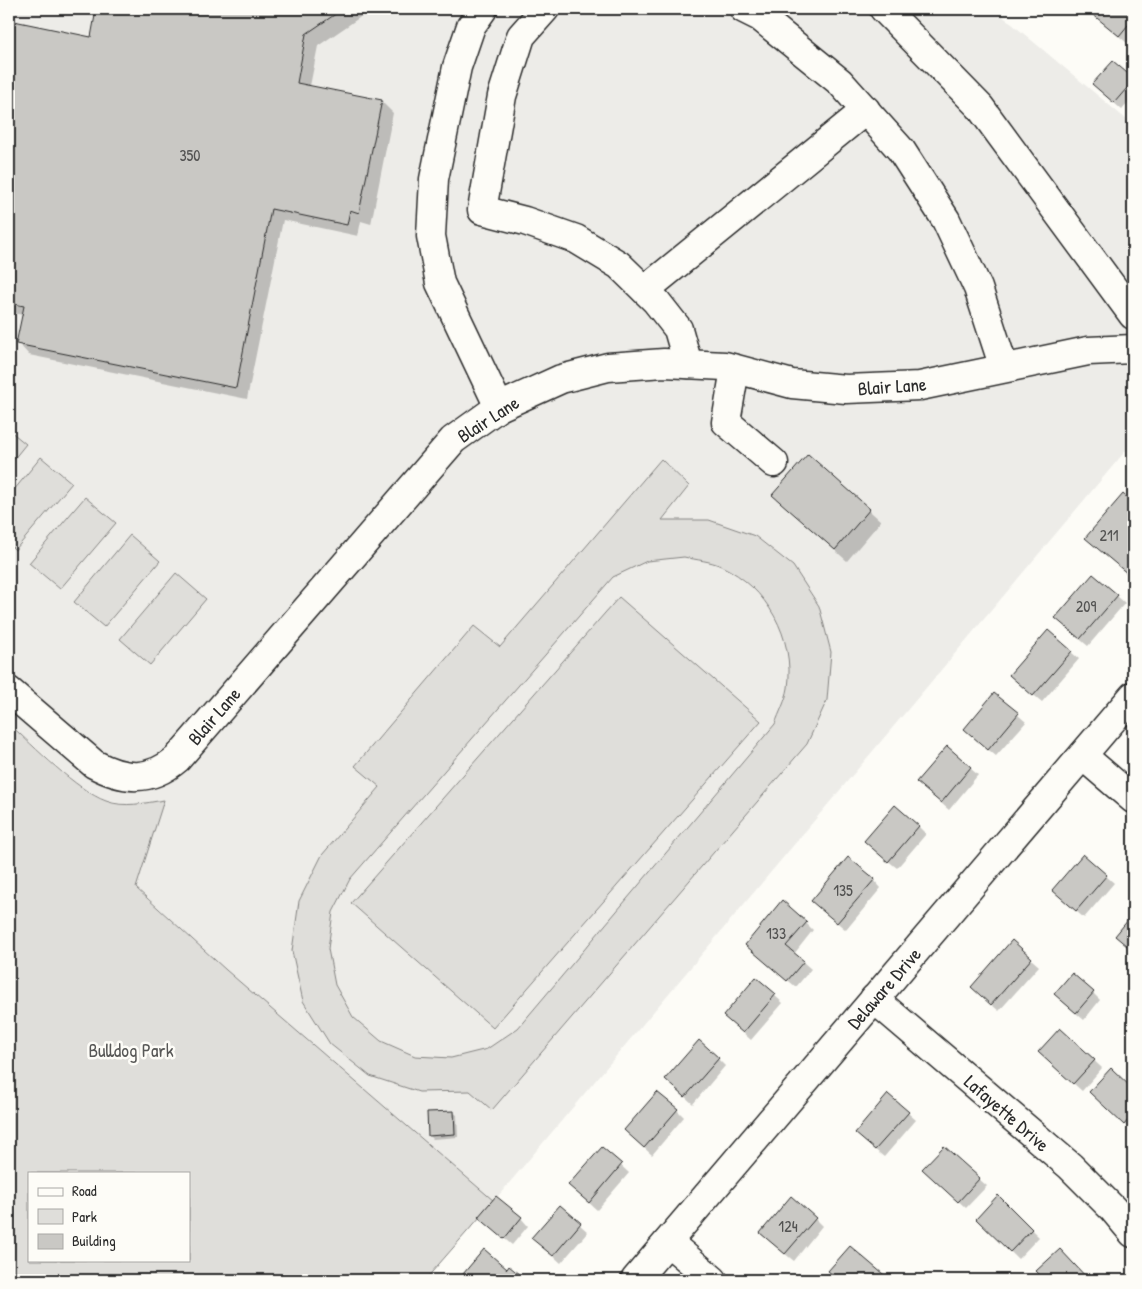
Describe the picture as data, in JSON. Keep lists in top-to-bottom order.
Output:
{
  "streets": {
    "street": ["Blair Lane", "Delaware Drive", "Lafayette Drive"]
  },
  "crossings": [
    ["Delaware Drive", "Lafayette Drive"]
  ],
  "parks": ["Bulldog Park"],
  "house_numbers": [
    "350",
    "211",
    "209",
    "135",
    "133",
    "124"
  ],
  "legend": ["Road", "Park", "Building"]
}
